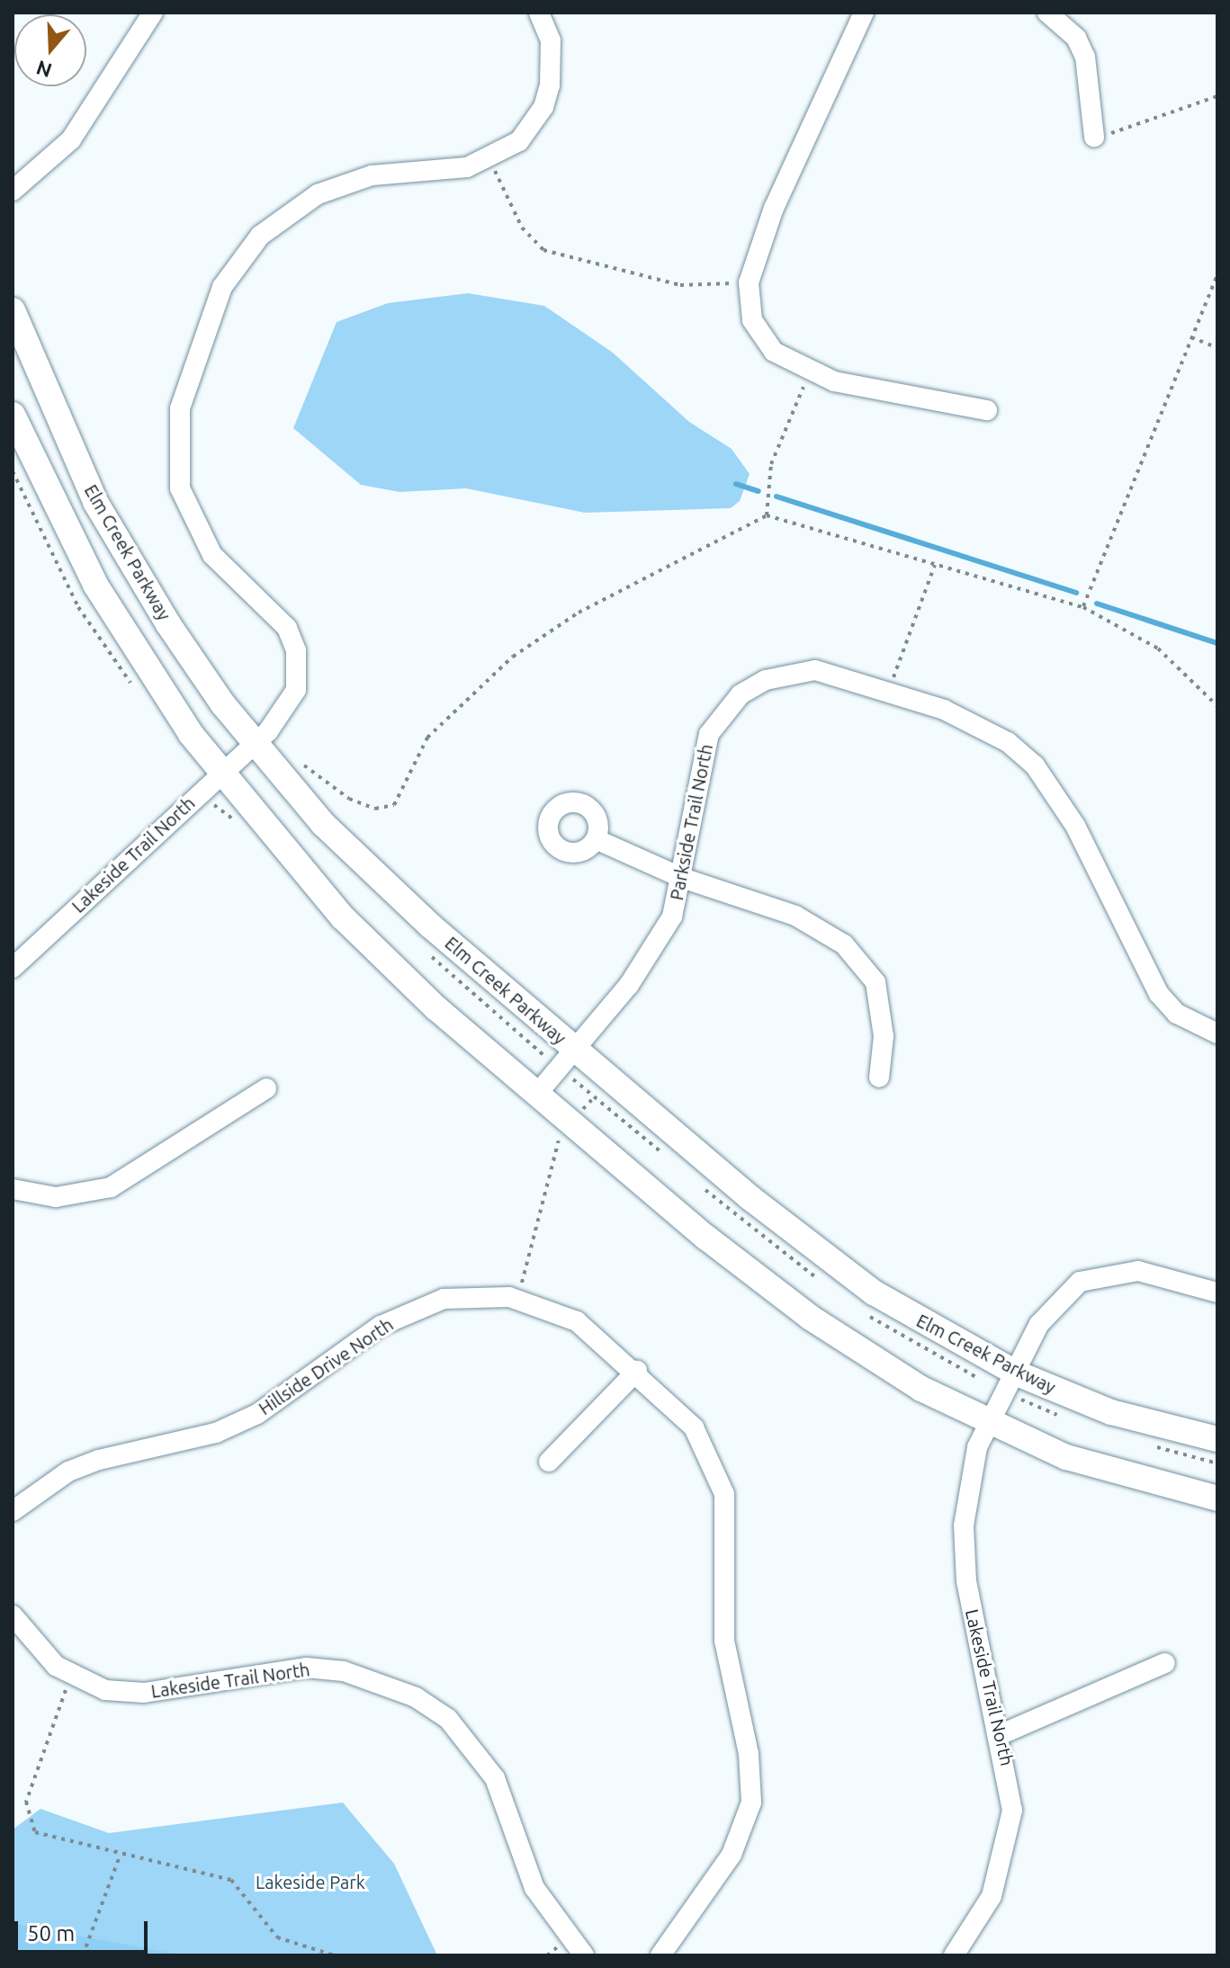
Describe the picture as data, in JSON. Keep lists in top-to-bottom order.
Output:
{
  "streets": {
    "street": [
      "Elm Creek Parkway",
      "Parkside Trail North",
      "Lakeside Trail North",
      "Hillside Drive North"
    ]
  },
  "crossings": [
    ["Elm Creek Parkway", "Parkside Trail North"],
    ["Elm Creek Parkway", "Lakeside Trail North"]
  ],
  "parks": ["Lakeside Park"],
  "scale_bar": "50 m",
  "north": "bottom"
}
